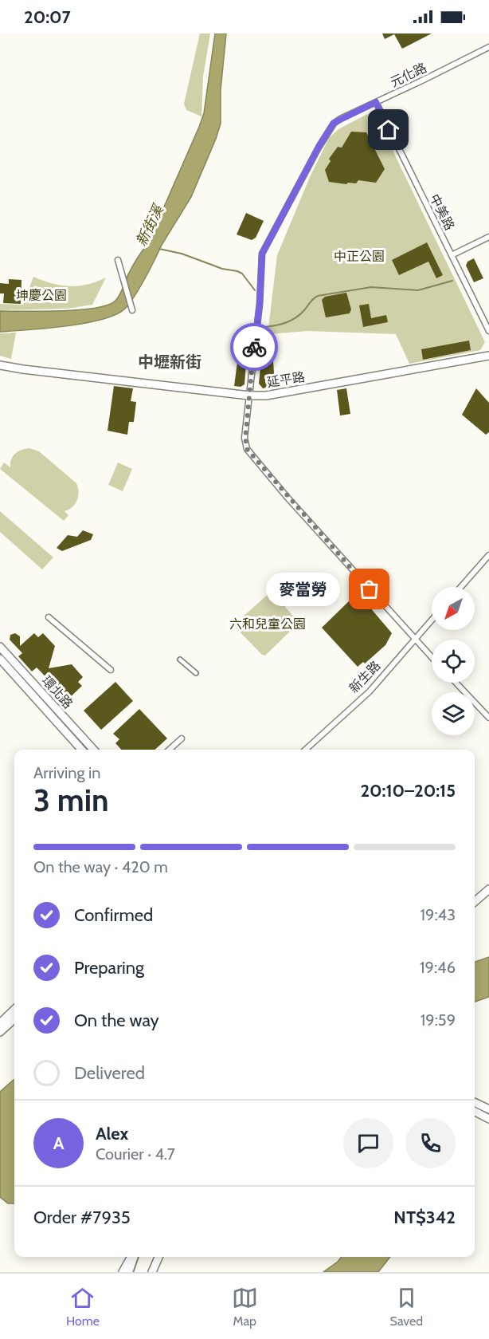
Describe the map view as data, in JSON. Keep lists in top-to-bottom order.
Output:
{
  "streets": {
    "main road": ["延平路", "環北路"],
    "street": ["元化路", "中美路", "新生路"]
  },
  "crossings": [
    ["元化路", "中美路"],
    ["元化路", "延平路"],
    ["元化路", "新生路"]
  ],
  "districts": ["中壢新街"],
  "water": ["新街溪"],
  "parks": ["中正公園", "坤慶公園", "六和兒童公園"],
  "places": ["麥當勞"],
  "north": "bottom left",
  "page": {
    "status": "20:07",
    "bubble": "麥當勞",
    "heading": ["3 min", "Arriving in", "20:10–20:15"],
    "panel": [
      "Alex",
      "Courier · 4.7",
      "Order #7935",
      "NT$342"
    ],
    "bar": "On the way · 420 m",
    "list": [
      ["Confirmed", "19:43"],
      ["Preparing", "19:46"],
      ["On the way", "19:59"],
      "Delivered"
    ],
    "round": "A",
    "tabs": ["Home", "Map", "Saved"]
  }
}
